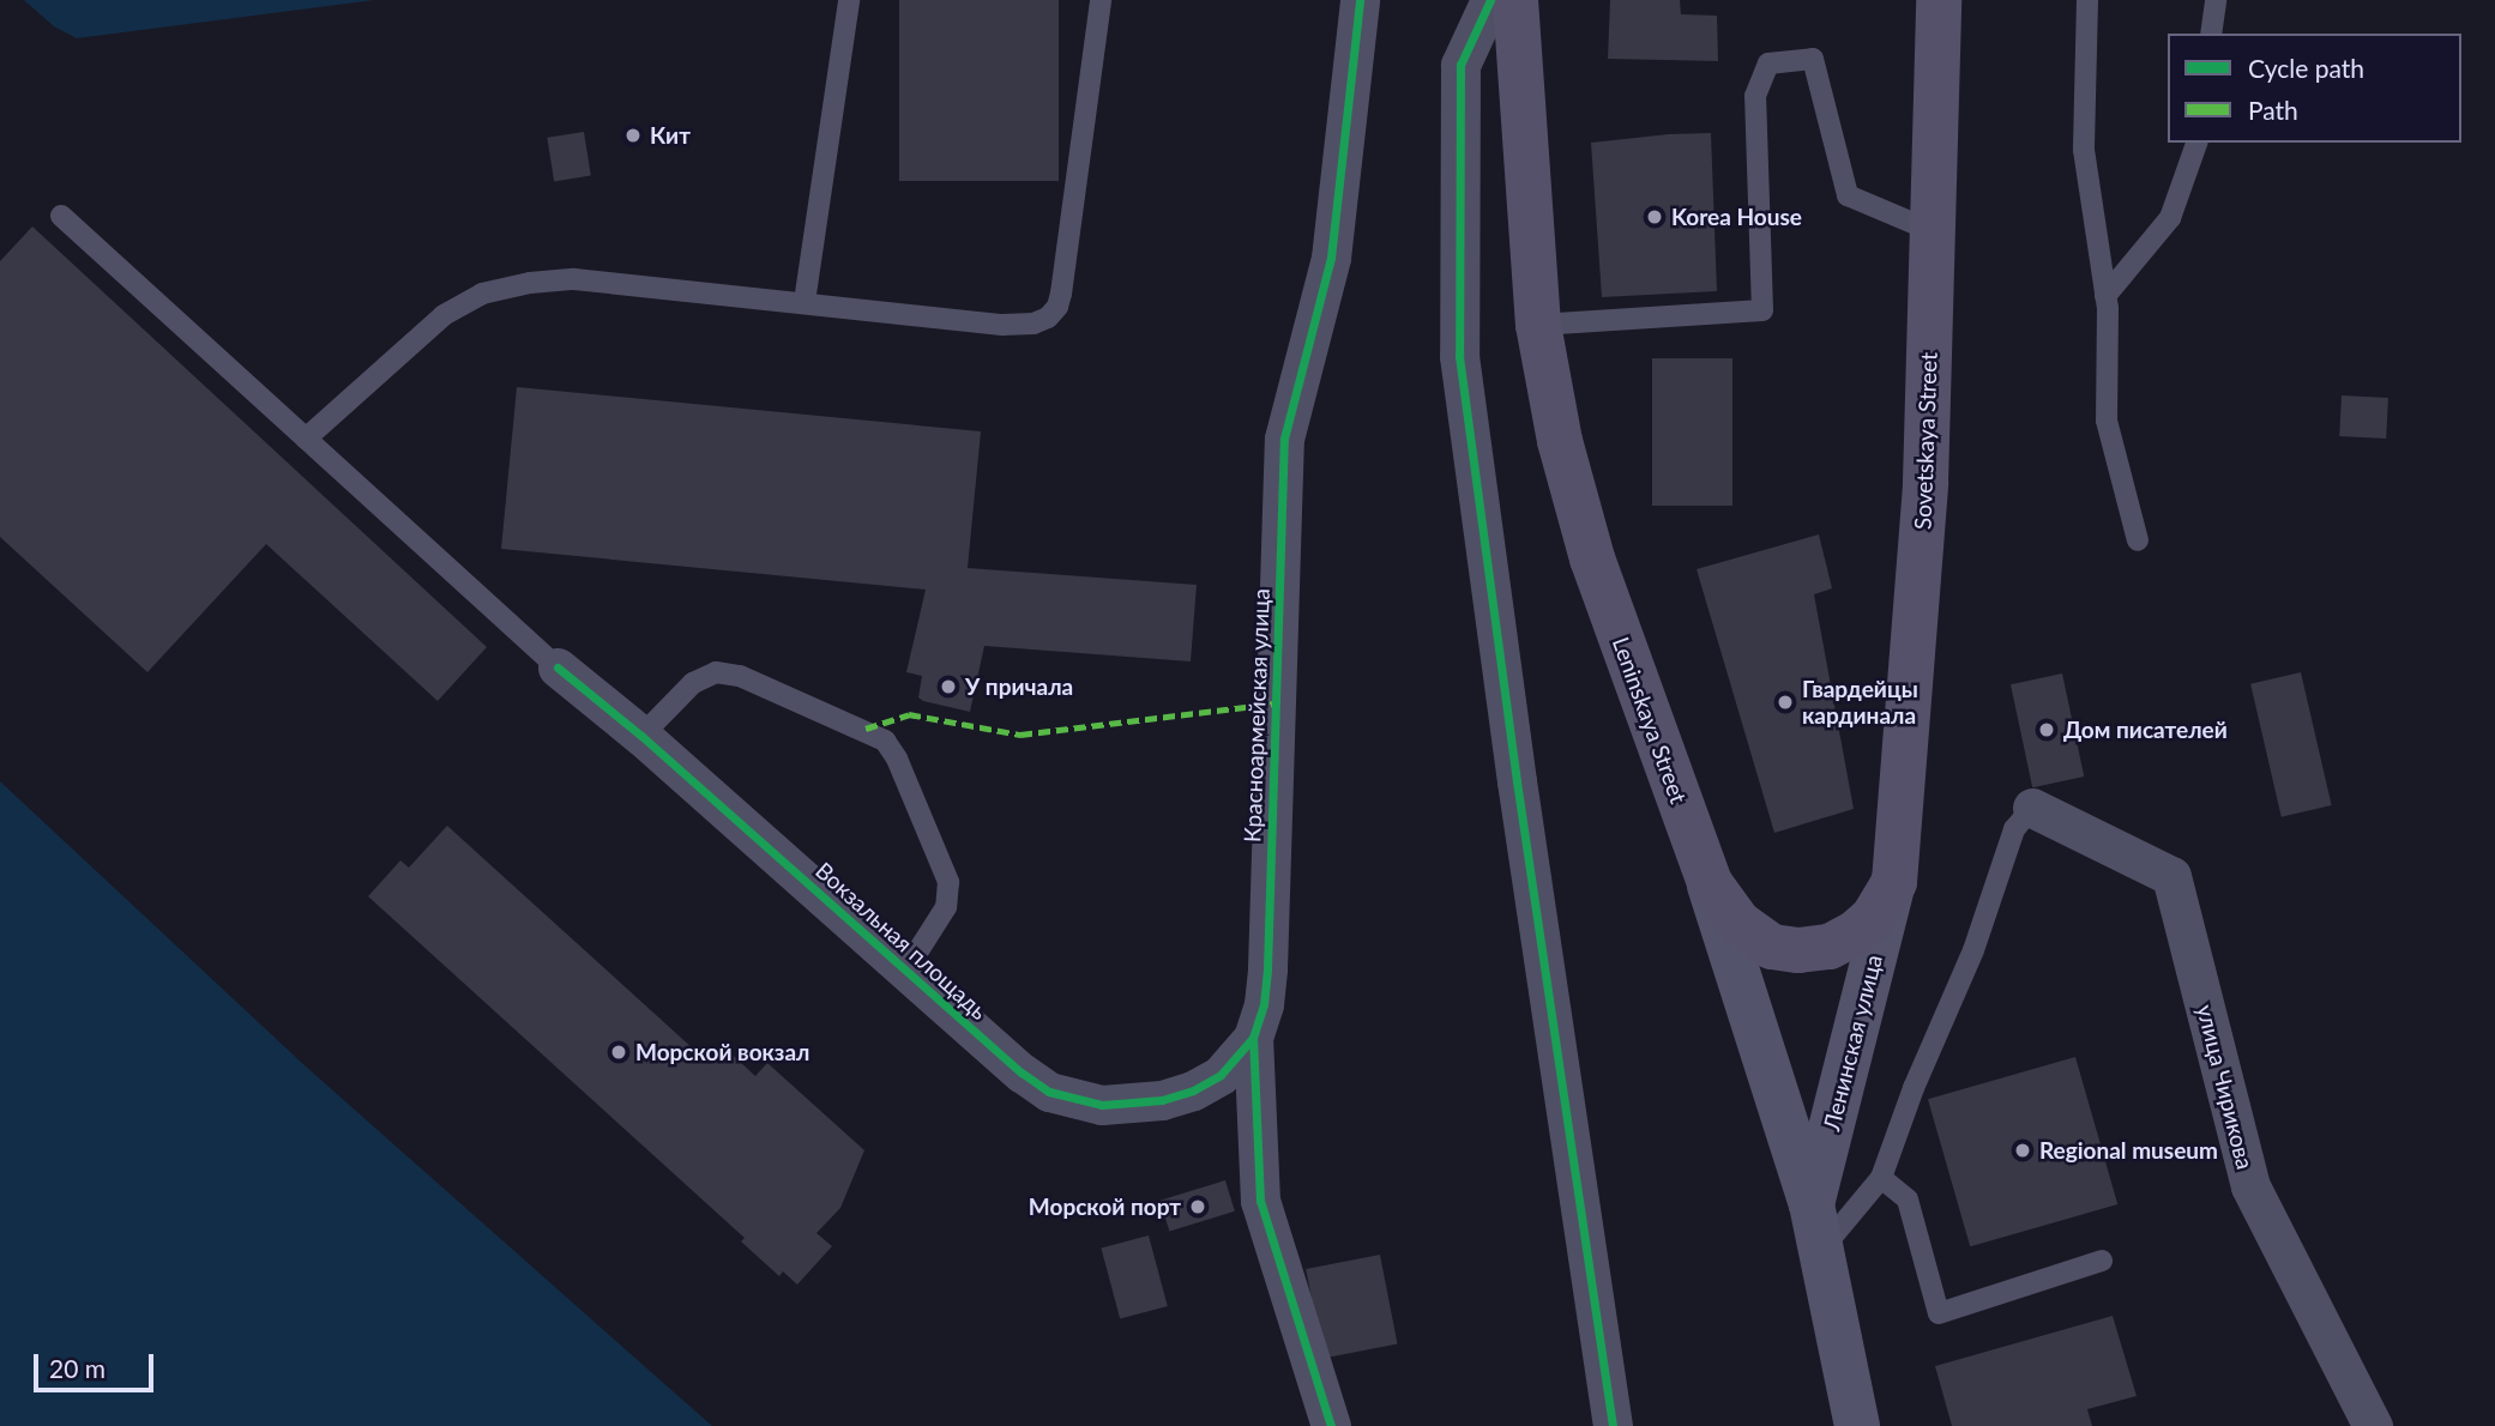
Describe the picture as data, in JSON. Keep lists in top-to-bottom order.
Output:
{
  "streets": {
    "main road": ["Sovetskaya Street", "Leninskaya Street", "Ленинская улица"],
    "street": ["Красноармейская улица", "Вокзальная площадь", "улица Чирикова"]
  },
  "crossings": [
    ["Sovetskaya Street", "Ленинская улица"],
    ["Красноармейская улица", "Вокзальная площадь"],
    ["Leninskaya Street", "Ленинская улица"]
  ],
  "places": [
    "Кит",
    "Korea House",
    "У причала",
    "Гвардейцы кардинала",
    "Дом писателей",
    "Морской вокзал",
    "Regional museum",
    "Морской порт"
  ],
  "legend": ["Cycle path", "Path"],
  "scale_bar": "20 m"
}
